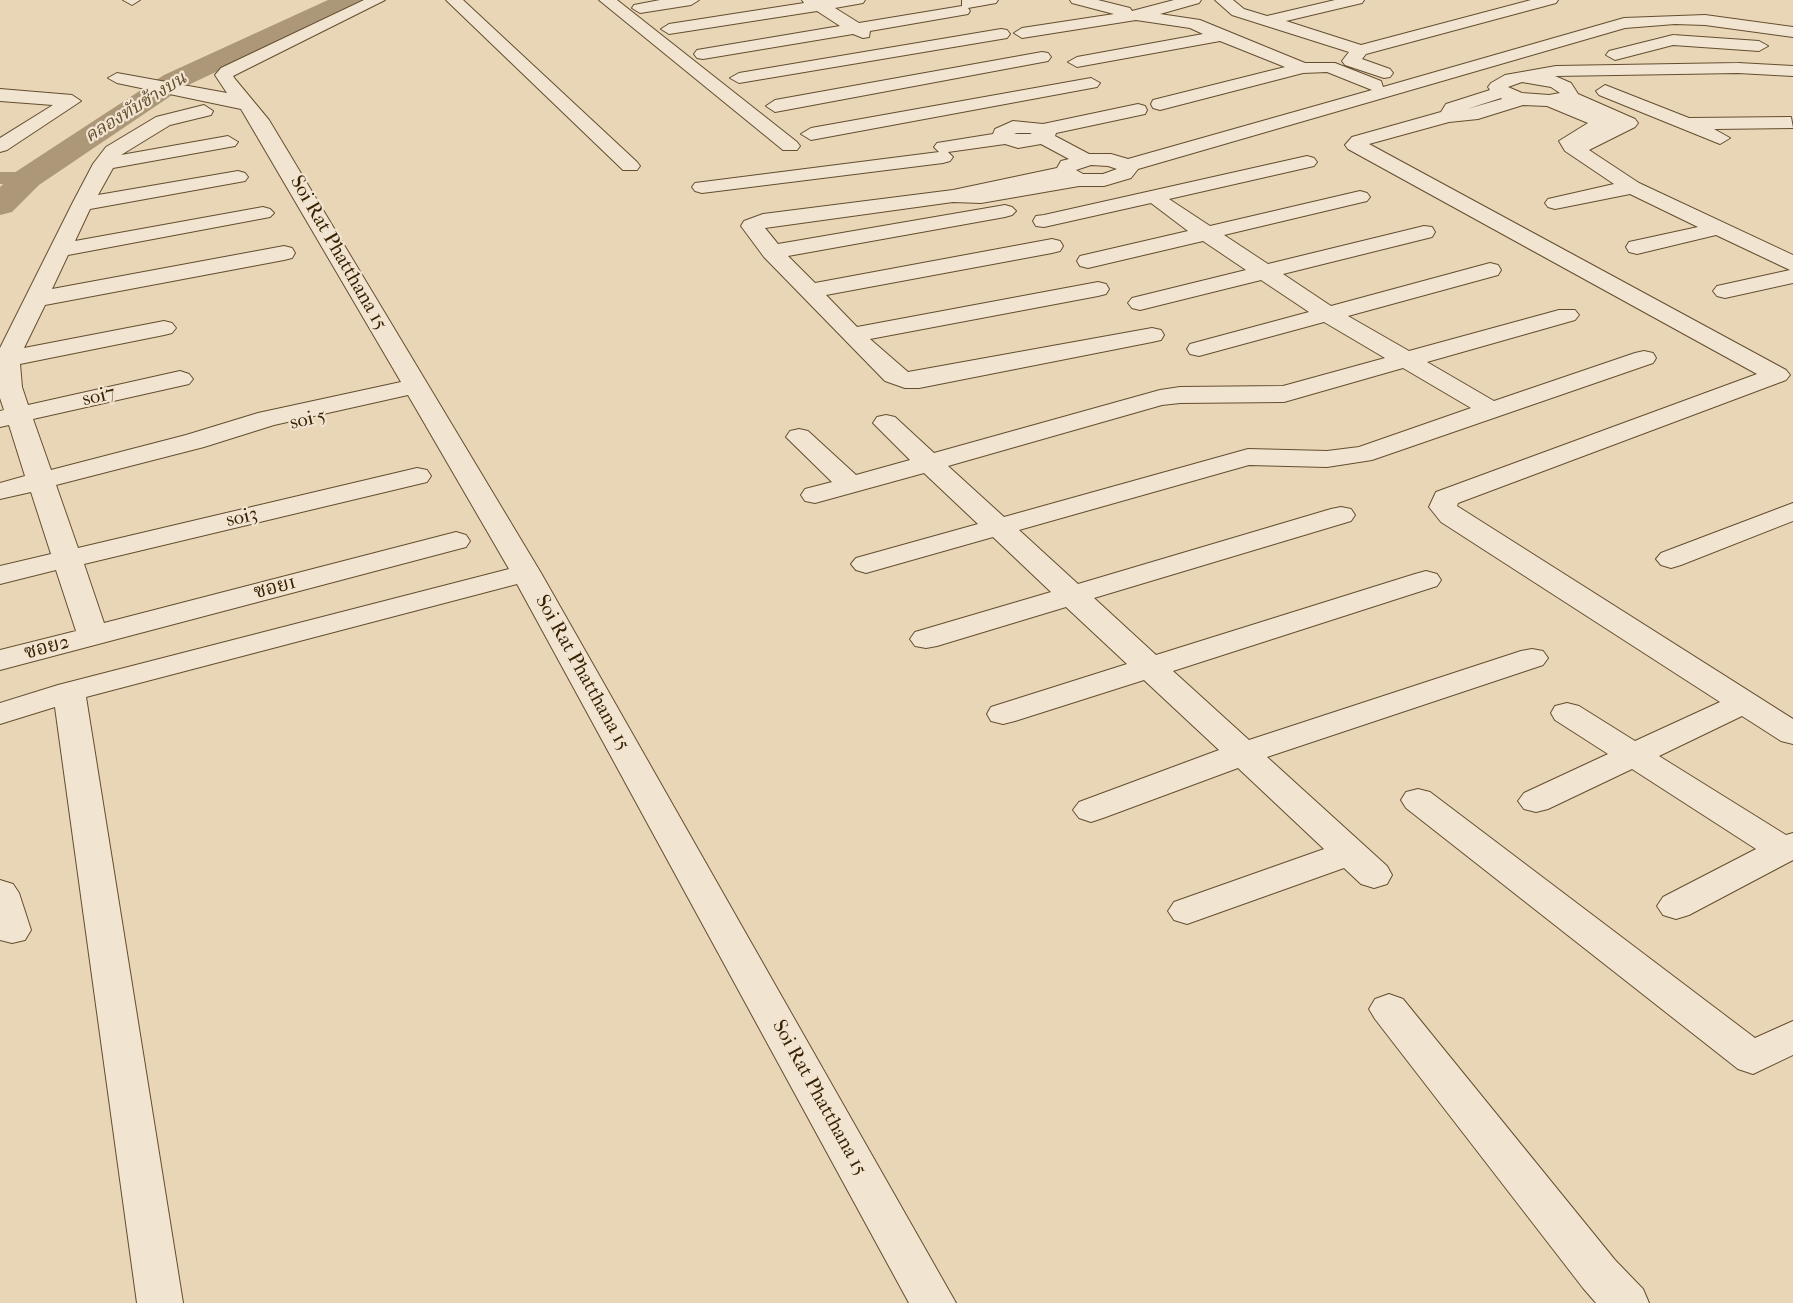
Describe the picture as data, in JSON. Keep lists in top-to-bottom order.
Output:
{
  "streets": {
    "street": [
      "Soi Rat Phatthana 15",
      "soi7",
      "soi 5",
      "soi3",
      "ซอย1",
      "ซอย2"
    ]
  },
  "crossings": [
    ["Soi Rat Phatthana 15", "soi 5"],
    ["ซอย1", "ซอย2"]
  ],
  "water": ["คลองทับช้างบน"]
}
